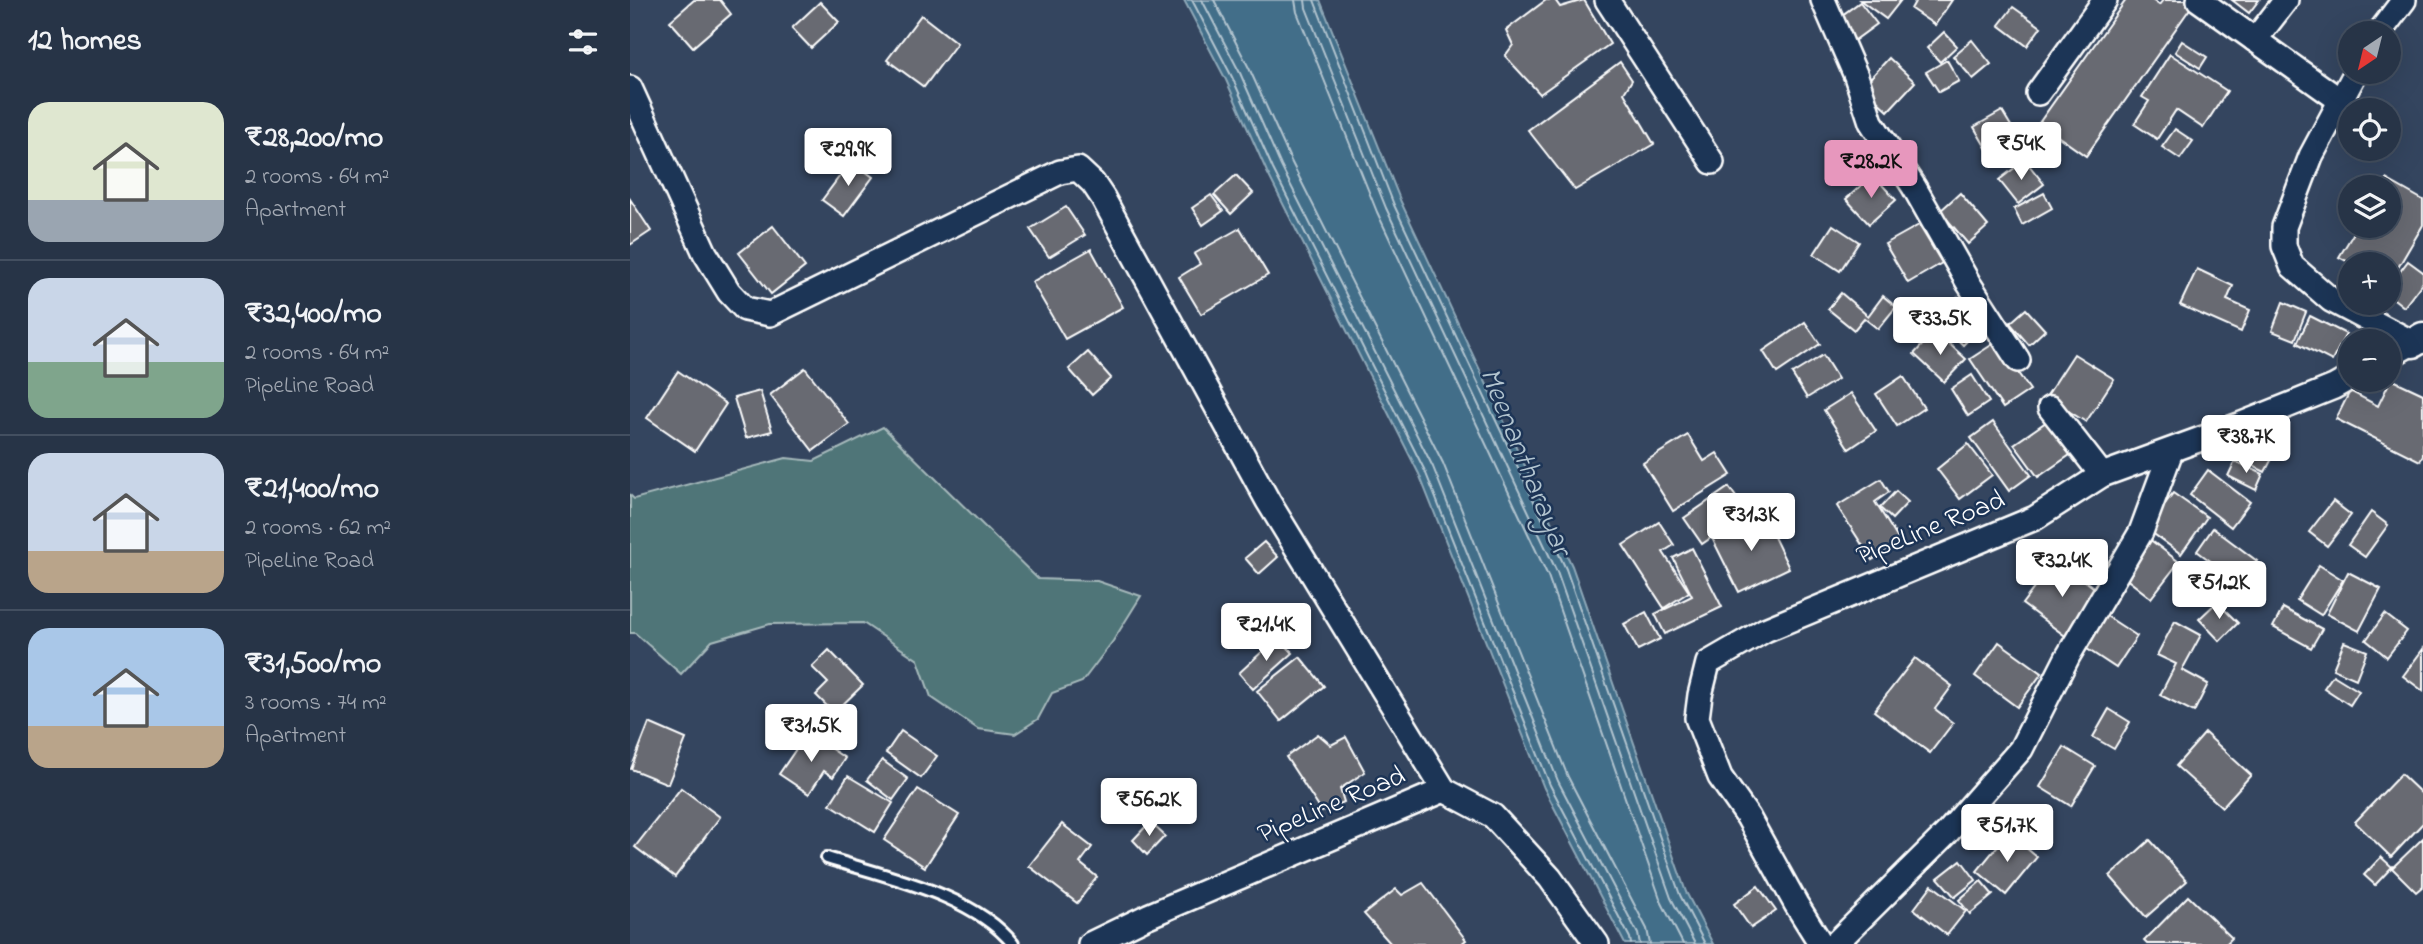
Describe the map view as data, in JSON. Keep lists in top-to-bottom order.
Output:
{
  "streets": {
    "street": ["PipeLine Road"]
  },
  "water": ["Meenantharayar"],
  "north": "bottom left",
  "page": {
    "heading": "12 homes",
    "map_buttons": ["+", "−"],
    "list": [
      {
        "name": "₹28,200/mo",
        "note": "2 rooms · 64 m² · Apartment"
      },
      {
        "name": "₹32,400/mo",
        "note": "2 rooms · 64 m² · PipeLine Road"
      },
      {
        "name": "₹21,400/mo",
        "note": "2 rooms · 62 m² · PipeLine Road"
      },
      {
        "name": "₹31,500/mo",
        "note": "3 rooms · 74 m² · Apartment"
      }
    ],
    "price": [
      "₹54K",
      "₹29.9K",
      "₹28.2K",
      "₹33.5K",
      "₹38.7K",
      "₹31.3K",
      "₹32.4K",
      "₹51.2K",
      "₹21.4K",
      "₹31.5K",
      "₹56.2K",
      "₹51.7K"
    ]
  }
}
